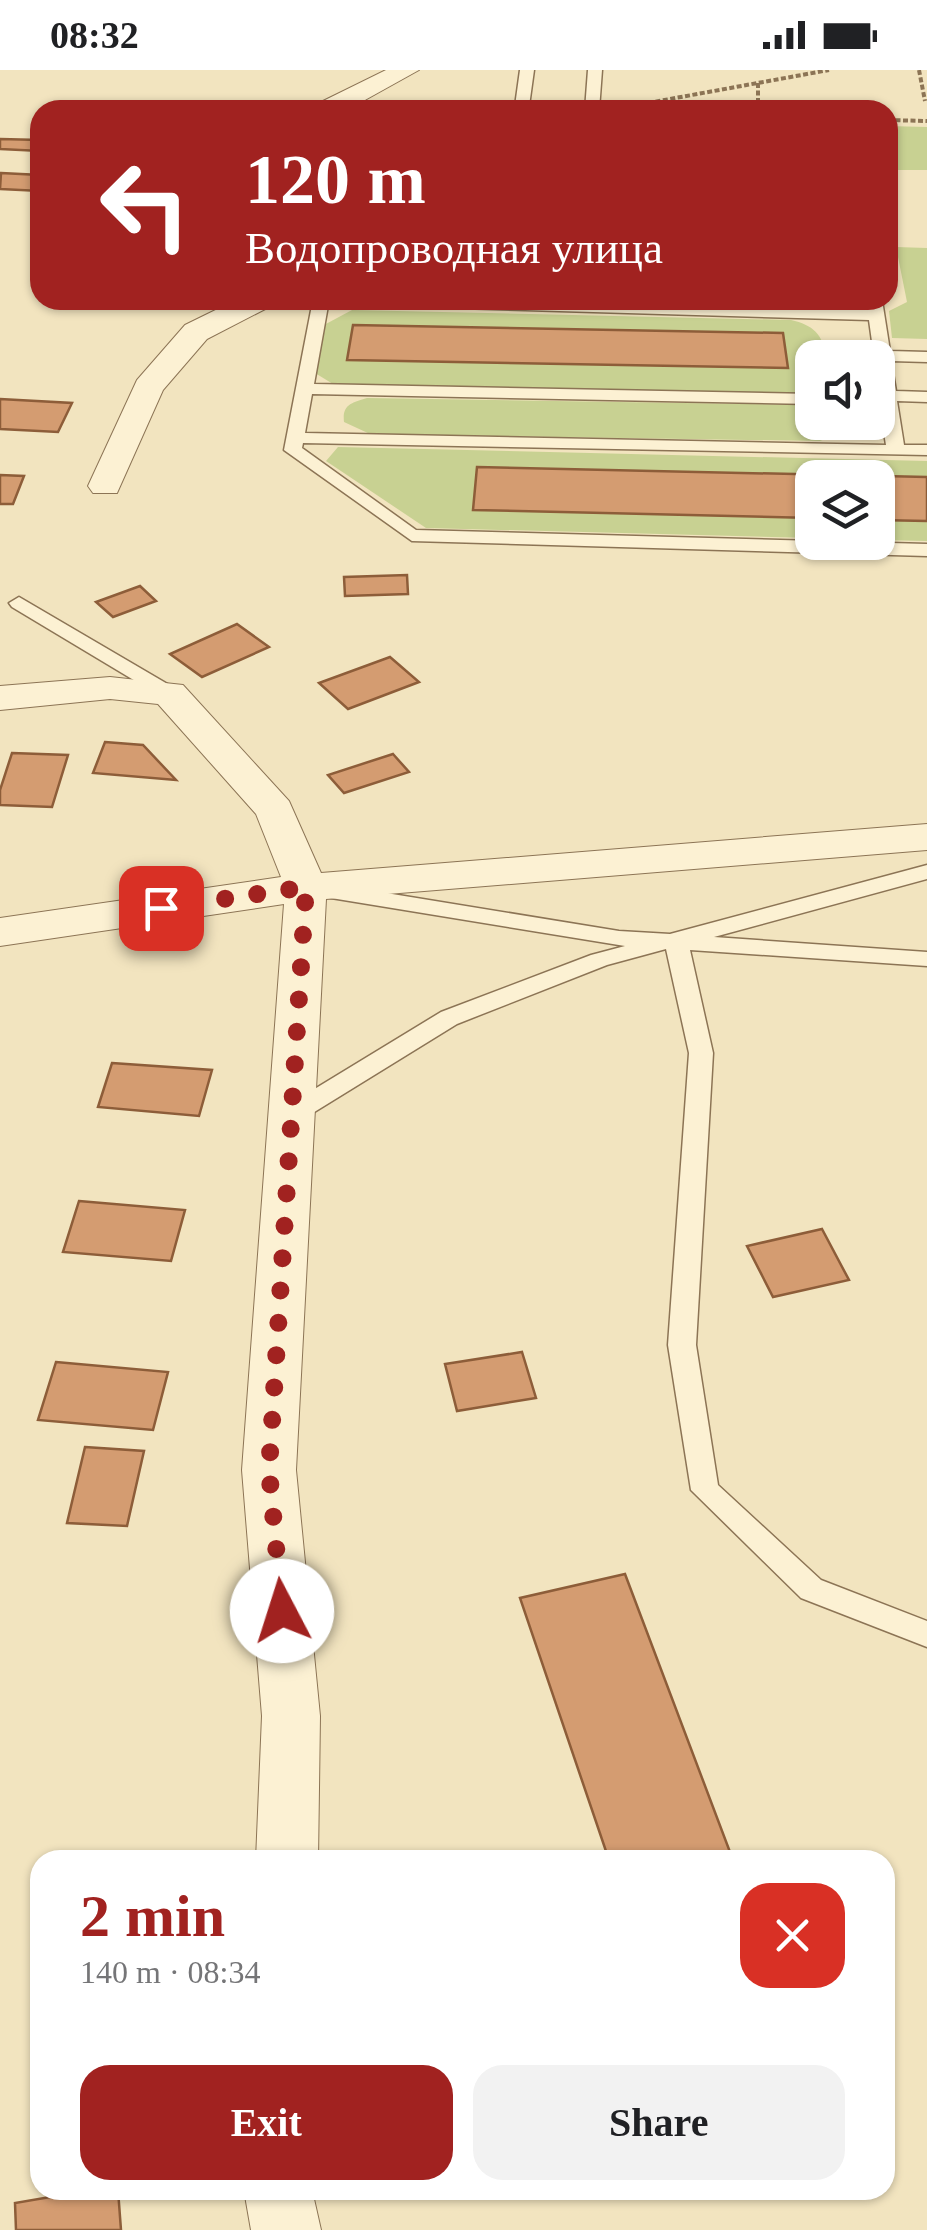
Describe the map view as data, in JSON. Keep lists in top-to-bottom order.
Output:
{
  "page": {
    "status": "08:32",
    "turn": ["120 m", "Водопроводная улица"],
    "heading": ["2 min", "140 m · 08:34"],
    "buttons": ["Exit", "Share"]
  }
}
